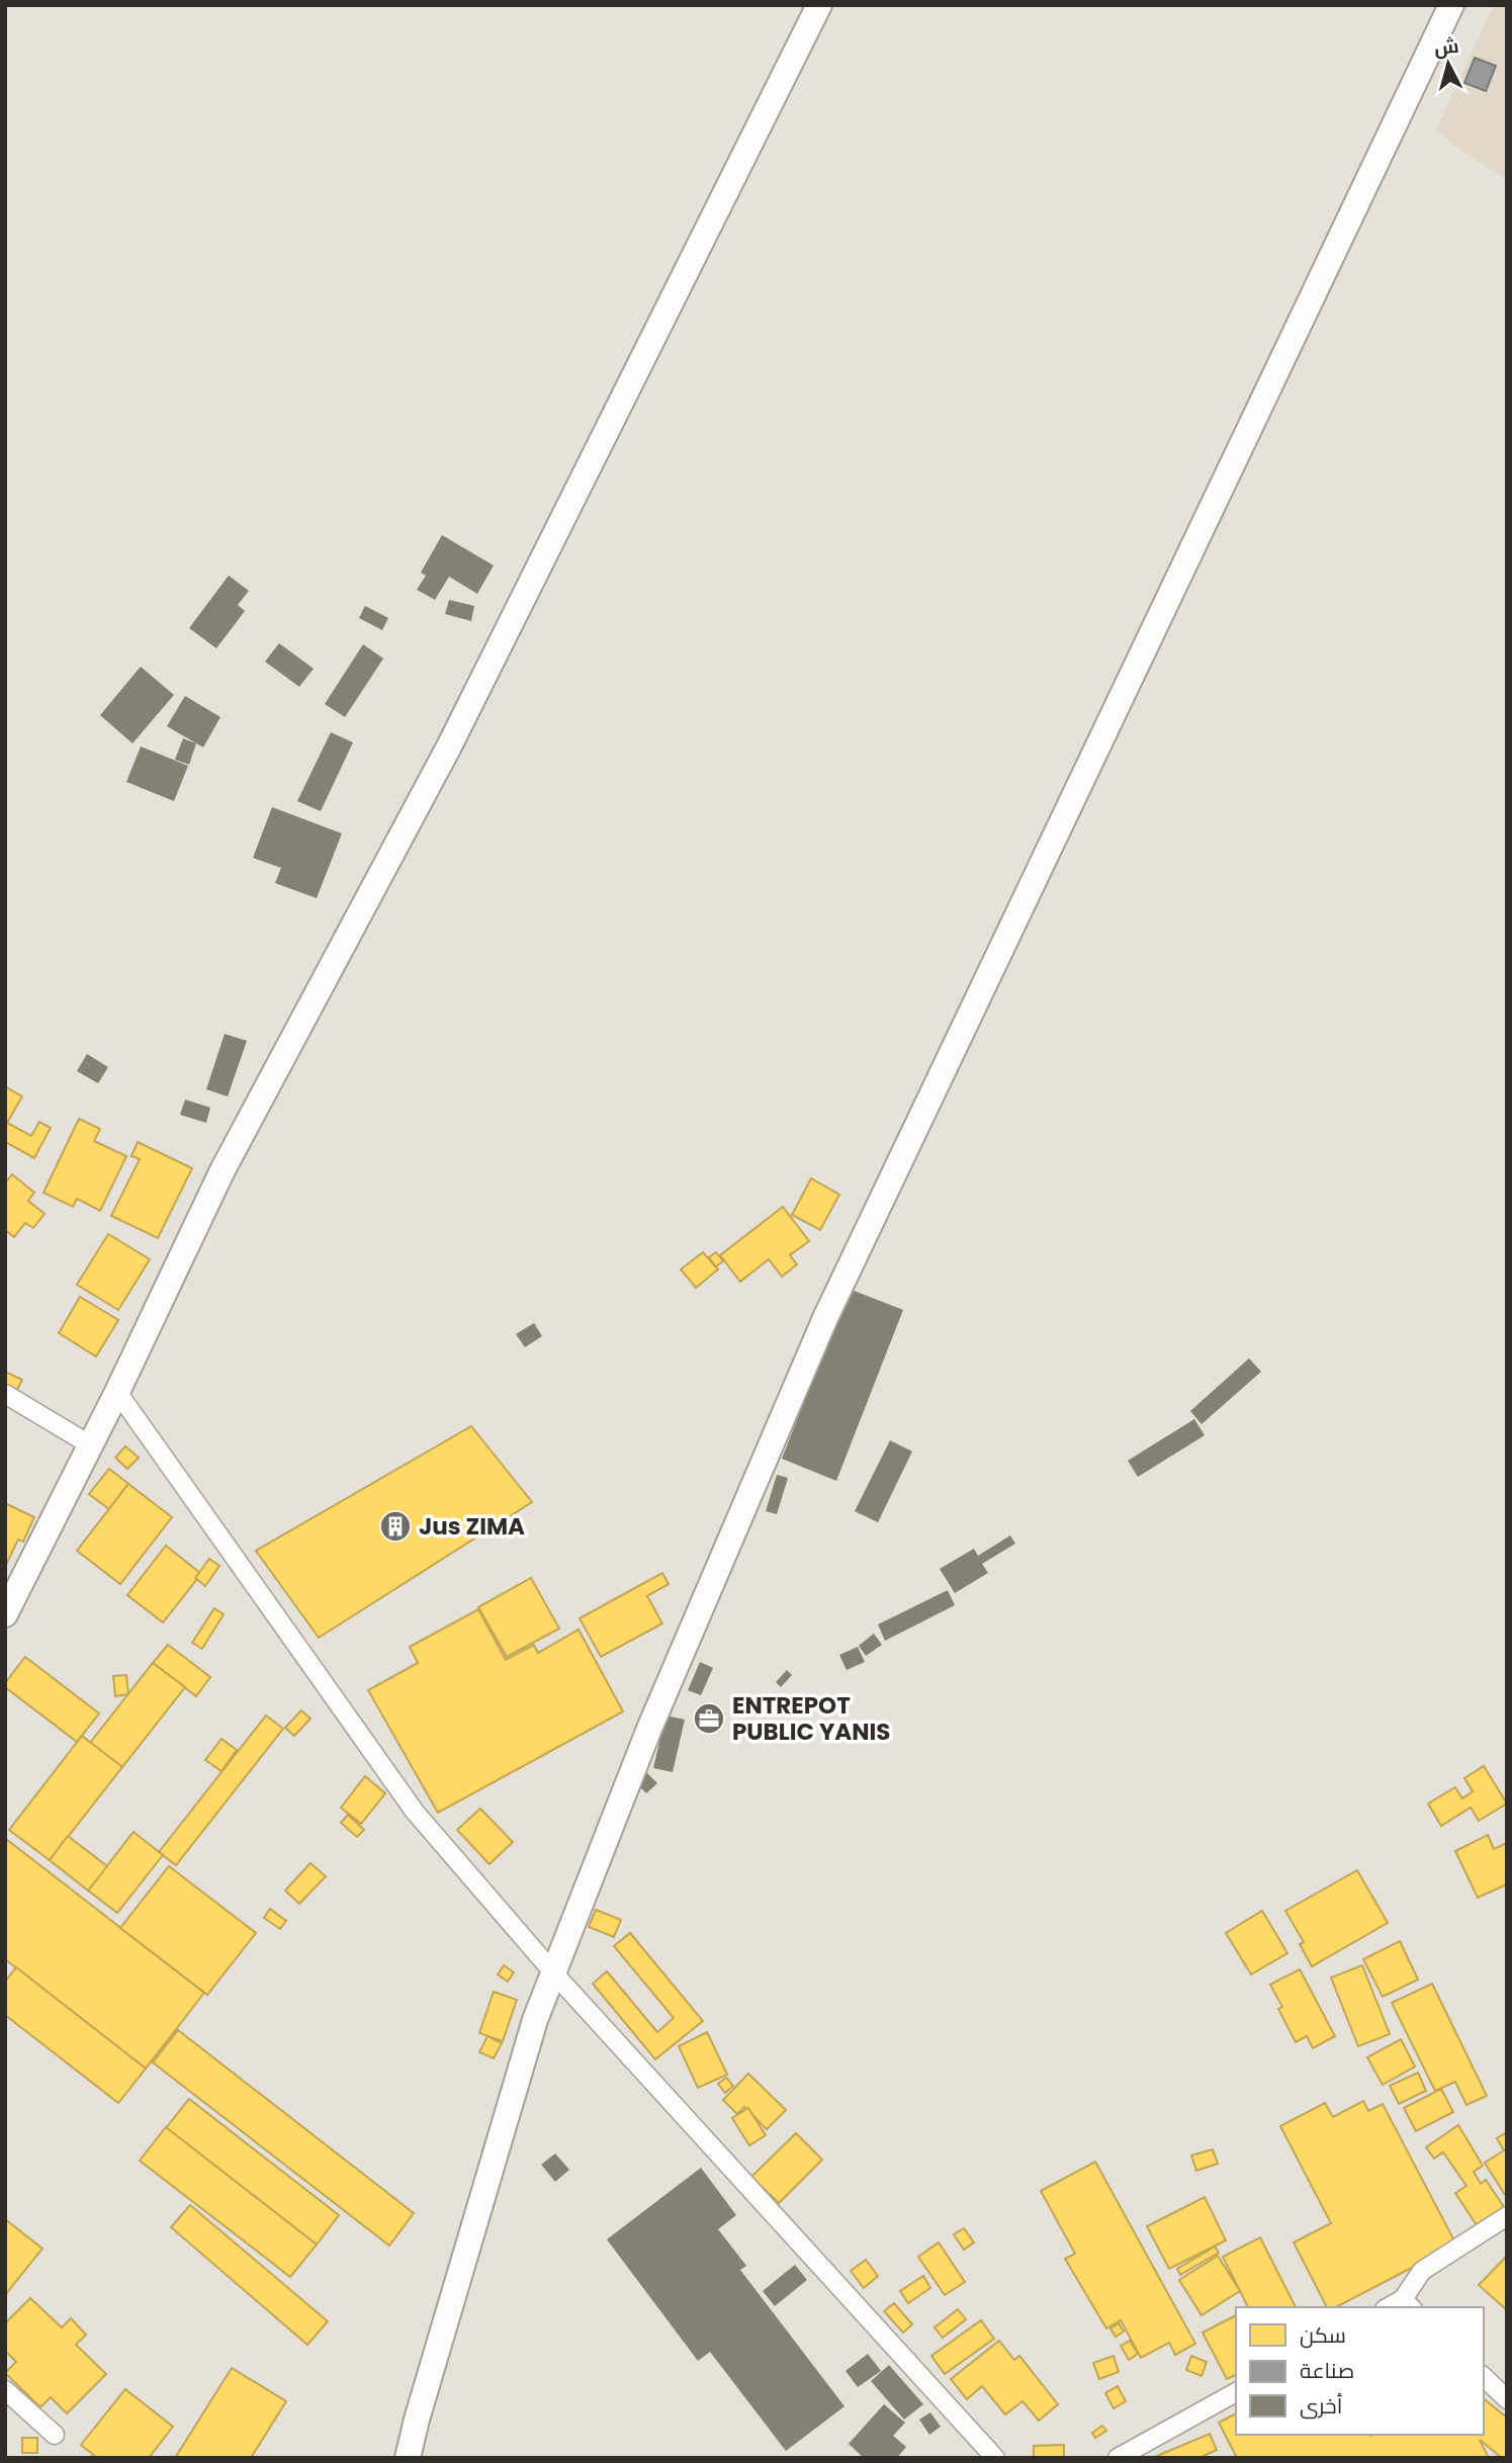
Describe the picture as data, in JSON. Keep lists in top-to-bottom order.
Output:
{
  "places": {
    "building": ["Jus ZIMA"],
    "office": ["ENTREPOT PUBLIC YANIS"]
  },
  "legend": ["سكن", "صناعة", "أخرى"],
  "north": "top"
}
